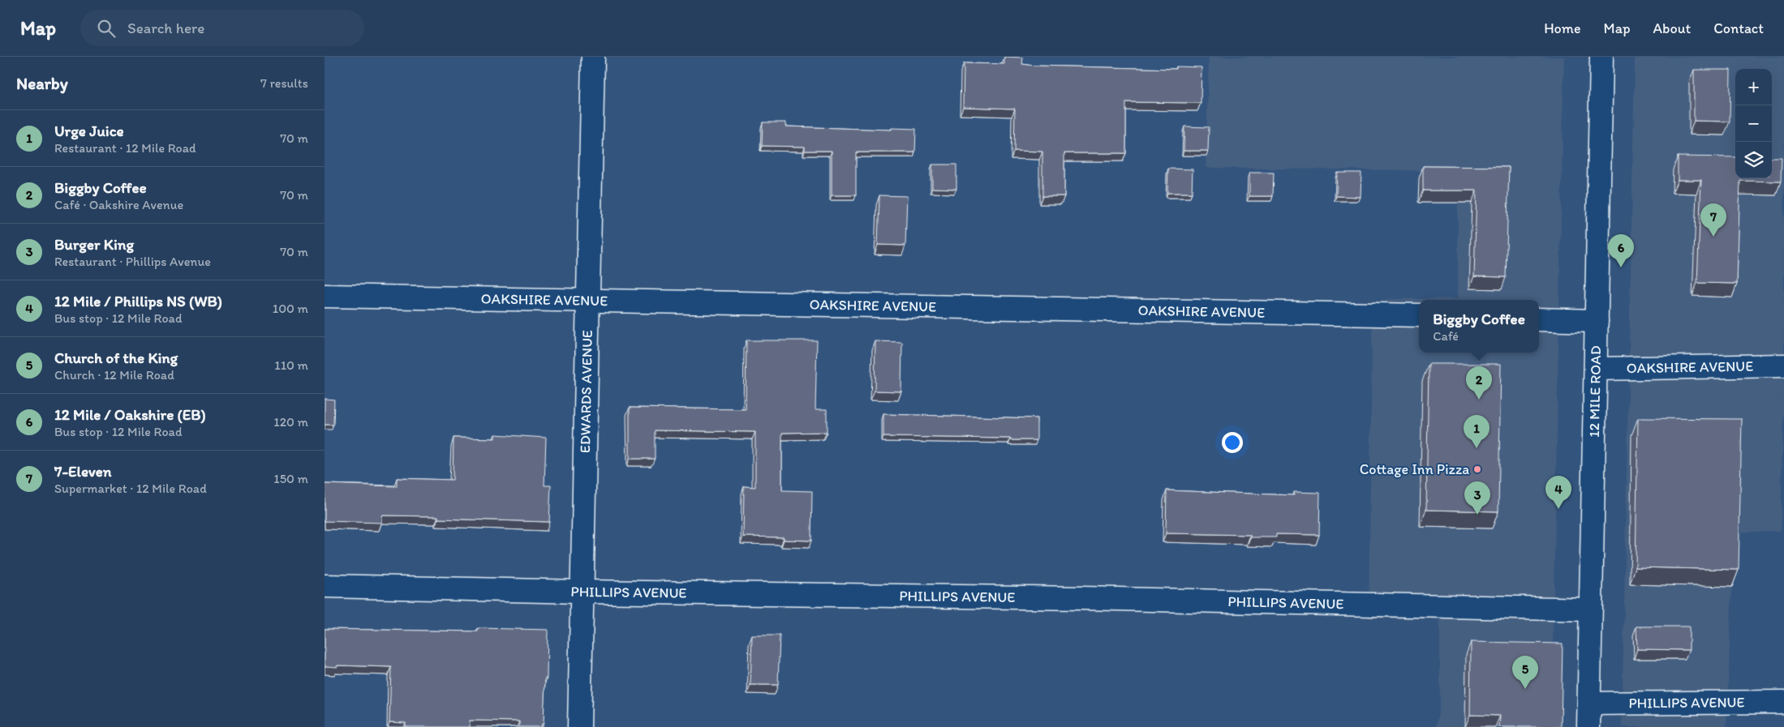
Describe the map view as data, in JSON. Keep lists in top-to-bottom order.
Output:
{
  "streets": {
    "street": [
      "OAKSHIRE AVENUE",
      "EDWARDS AVENUE",
      "12 MILE ROAD",
      "PHILLIPS AVENUE"
    ]
  },
  "crossings": [
    ["OAKSHIRE AVENUE", "EDWARDS AVENUE"],
    ["OAKSHIRE AVENUE", "12 MILE ROAD"],
    ["EDWARDS AVENUE", "PHILLIPS AVENUE"],
    ["12 MILE ROAD", "PHILLIPS AVENUE"]
  ],
  "places": ["Cottage Inn Pizza"],
  "page": {
    "header": "Map",
    "search": "Search here",
    "nav": [
      "Home",
      "Map",
      "About",
      "Contact"
    ],
    "heading": ["Nearby", "7 results"],
    "map_buttons": ["+", "−"],
    "list": [
      {
        "mark": "1",
        "name": "Urge Juice",
        "note": "Restaurant · 12 Mile Road",
        "value": "70 m"
      },
      {
        "mark": "2",
        "name": "Biggby Coffee",
        "note": "Café · Oakshire Avenue",
        "value": "70 m"
      },
      {
        "mark": "3",
        "name": "Burger King",
        "note": "Restaurant · Phillips Avenue",
        "value": "70 m"
      },
      {
        "mark": "4",
        "name": "12 Mile / Phillips NS (WB)",
        "note": "Bus stop · 12 Mile Road",
        "value": "100 m"
      },
      {
        "mark": "5",
        "name": "Church of the King",
        "note": "Church · 12 Mile Road",
        "value": "110 m"
      },
      {
        "mark": "6",
        "name": "12 Mile / Oakshire (EB)",
        "note": "Bus stop · 12 Mile Road",
        "value": "120 m"
      },
      {
        "mark": "7",
        "name": "7-Eleven",
        "note": "Supermarket · 12 Mile Road",
        "value": "150 m"
      }
    ],
    "pins": [
      "7",
      "6",
      "2",
      "1",
      "4",
      "3",
      "5"
    ],
    "popup": ["Biggby Coffee", "Café"]
  }
}
